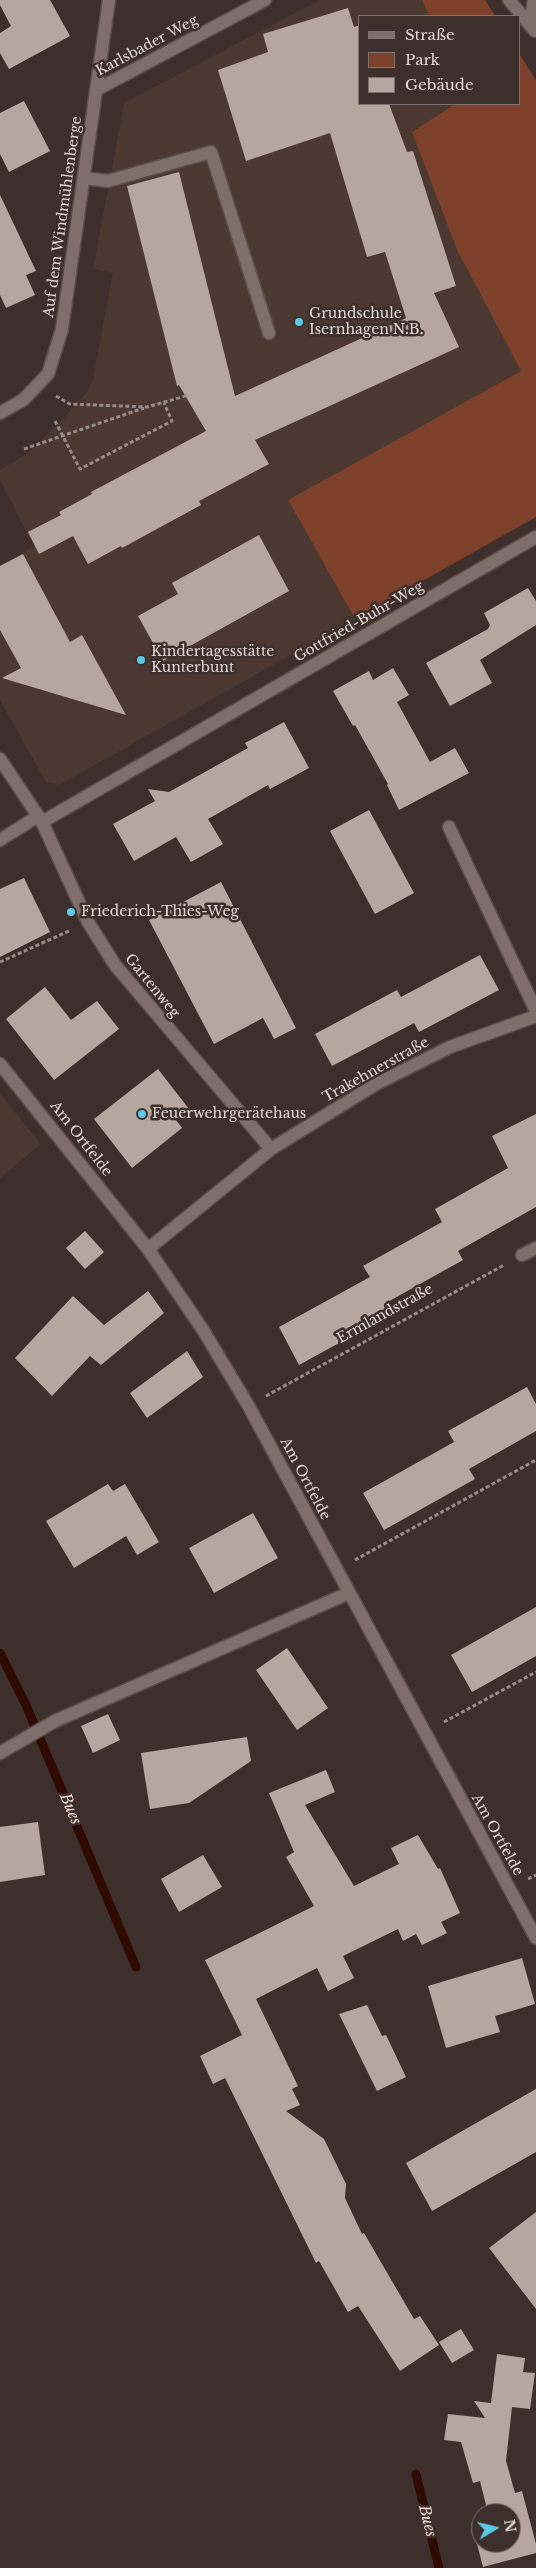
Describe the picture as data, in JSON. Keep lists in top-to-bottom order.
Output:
{
  "streets": {
    "street": [
      "Karlsbader Weg",
      "Auf dem Windmühlenberge",
      "Gottfried-Buhr-Weg",
      "Gartenweg",
      "Trakehnerstraße",
      "Am Ortfelde"
    ],
    "path": ["Ermlandstraße"]
  },
  "crossings": [
    ["Karlsbader Weg", "Auf dem Windmühlenberge"],
    ["Gottfried-Buhr-Weg", "Gartenweg"],
    ["Gartenweg", "Trakehnerstraße"],
    ["Trakehnerstraße", "Am Ortfelde"],
    ["Am Ortfelde", "Ermlandstraße"]
  ],
  "water": ["Bues"],
  "places": [
    "Grundschule Isernhagen N.B.",
    "Kindertagesstätte Kunterbunt",
    "Friederich-Thies-Weg",
    "Feuerwehrgerätehaus"
  ],
  "legend": ["Straße", "Park", "Gebäude"],
  "north": "right"
}
